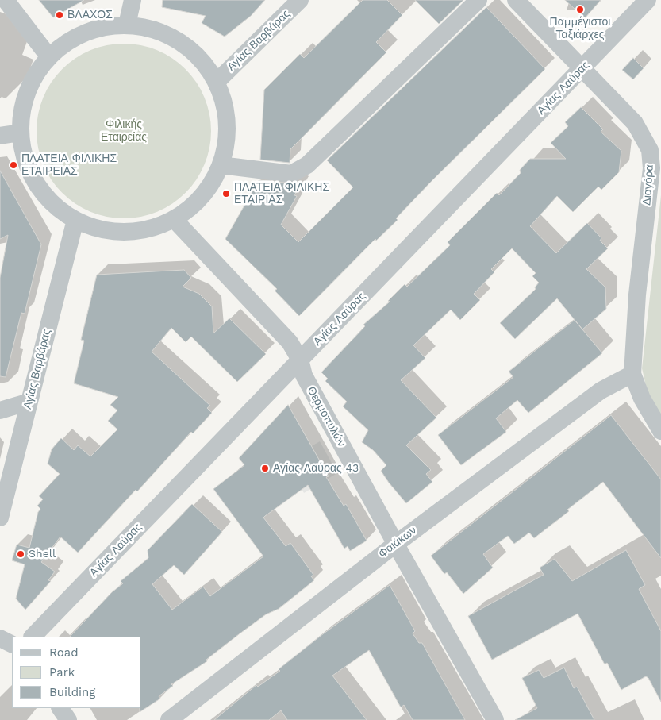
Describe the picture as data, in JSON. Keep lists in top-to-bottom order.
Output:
{
  "streets": {
    "street": [
      "Αγίας Βαρβάρας",
      "Αγίας Λαύρας",
      "Διαγόρα",
      "Θερμοπυλών",
      "Φαιάκων"
    ]
  },
  "crossings": [
    ["Αγίας Λαύρας", "Διαγόρα"],
    ["Αγίας Λαύρας", "Θερμοπυλών"],
    ["Διαγόρα", "Φαιάκων"],
    ["Θερμοπυλών", "Φαιάκων"]
  ],
  "parks": ["Φιλικής Εταιρείας"],
  "places": [
    "Παμμέγιστοι Ταξιάρχες",
    "ΒΛΑΧΟΣ",
    "ΠΛΑΤΕΙΑ ΦΙΛΙΚΗΣ ΕΤΑΙΡΕΙΑΣ",
    "ΠΛΑΤΕΙΑ ΦΙΛΙΚΗΣ ΕΤΑΙΡΙΑΣ",
    "Αγίας Λαύρας 43",
    "Shell"
  ],
  "legend": ["Road", "Park", "Building"]
}
